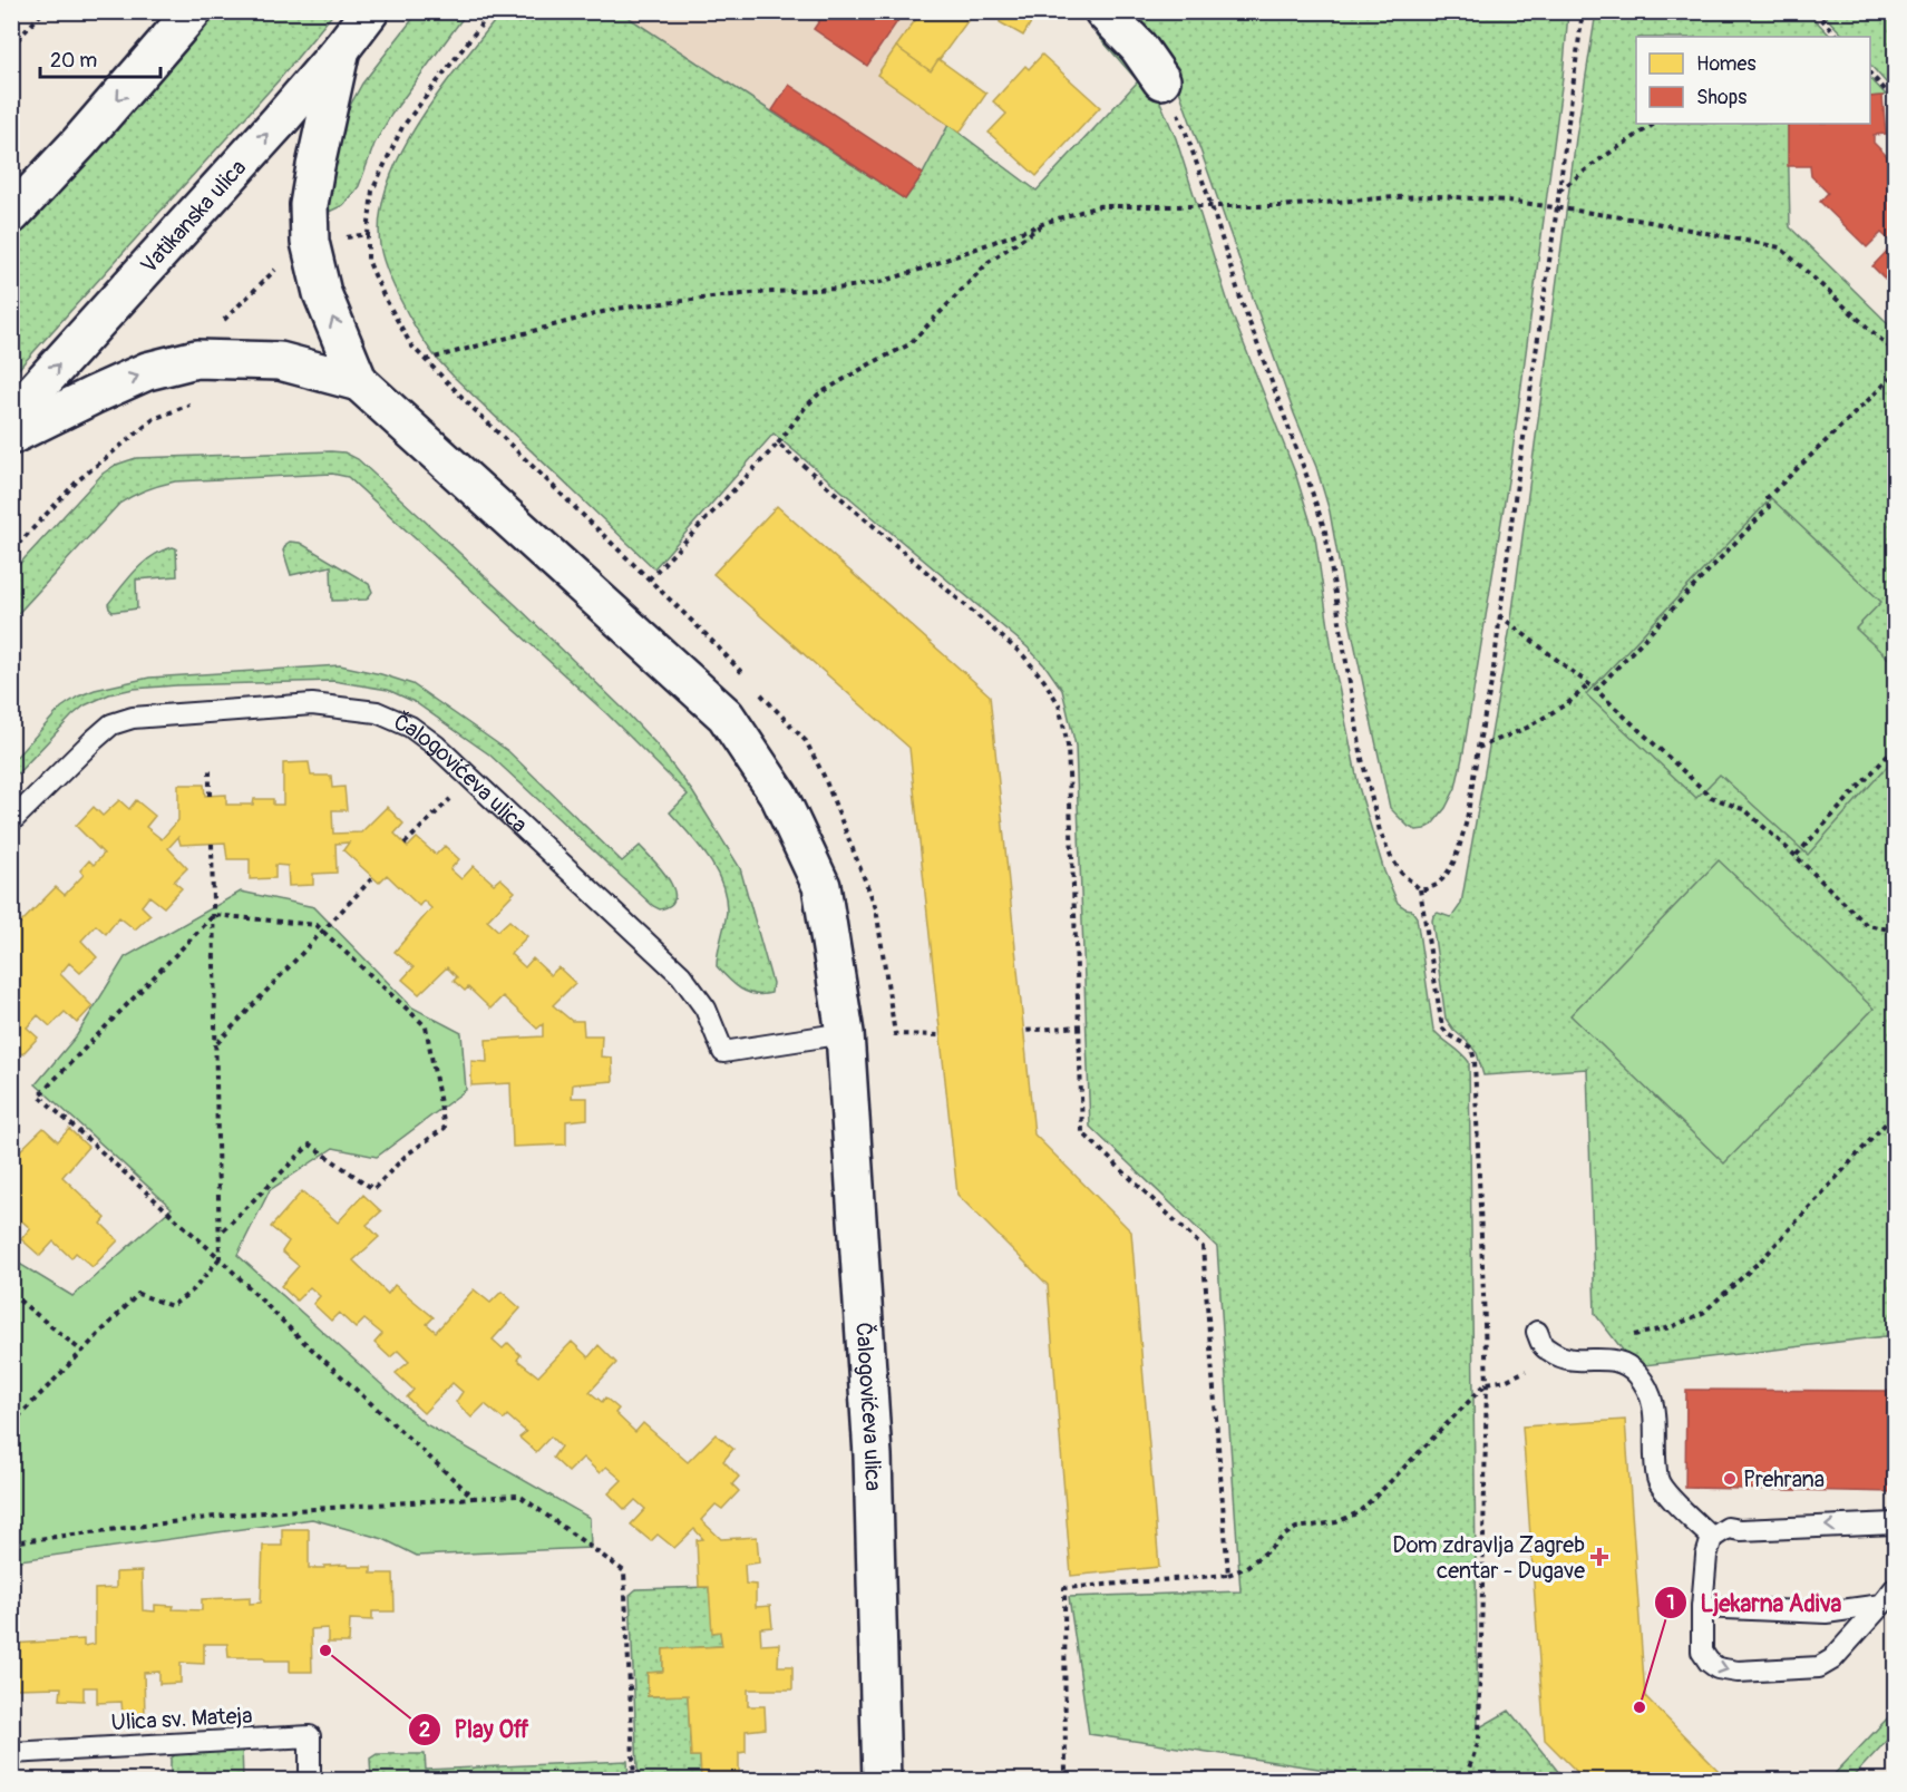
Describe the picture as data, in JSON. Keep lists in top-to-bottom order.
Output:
{
  "streets": {
    "street": ["Vatikanska ulica", "Čalogovićeva ulica"],
    "lane": ["Ulica sv. Mateja"]
  },
  "crossings": [
    ["Vatikanska ulica", "Čalogovićeva ulica"]
  ],
  "places": {
    "other": ["Prehrana", "Play Off", "Ljekarna Adiva"],
    "health": ["Dom zdravlja Zagreb centar - Dugave"]
  },
  "legend": ["Homes", "Shops"],
  "scale_bar": "20 m"
}
